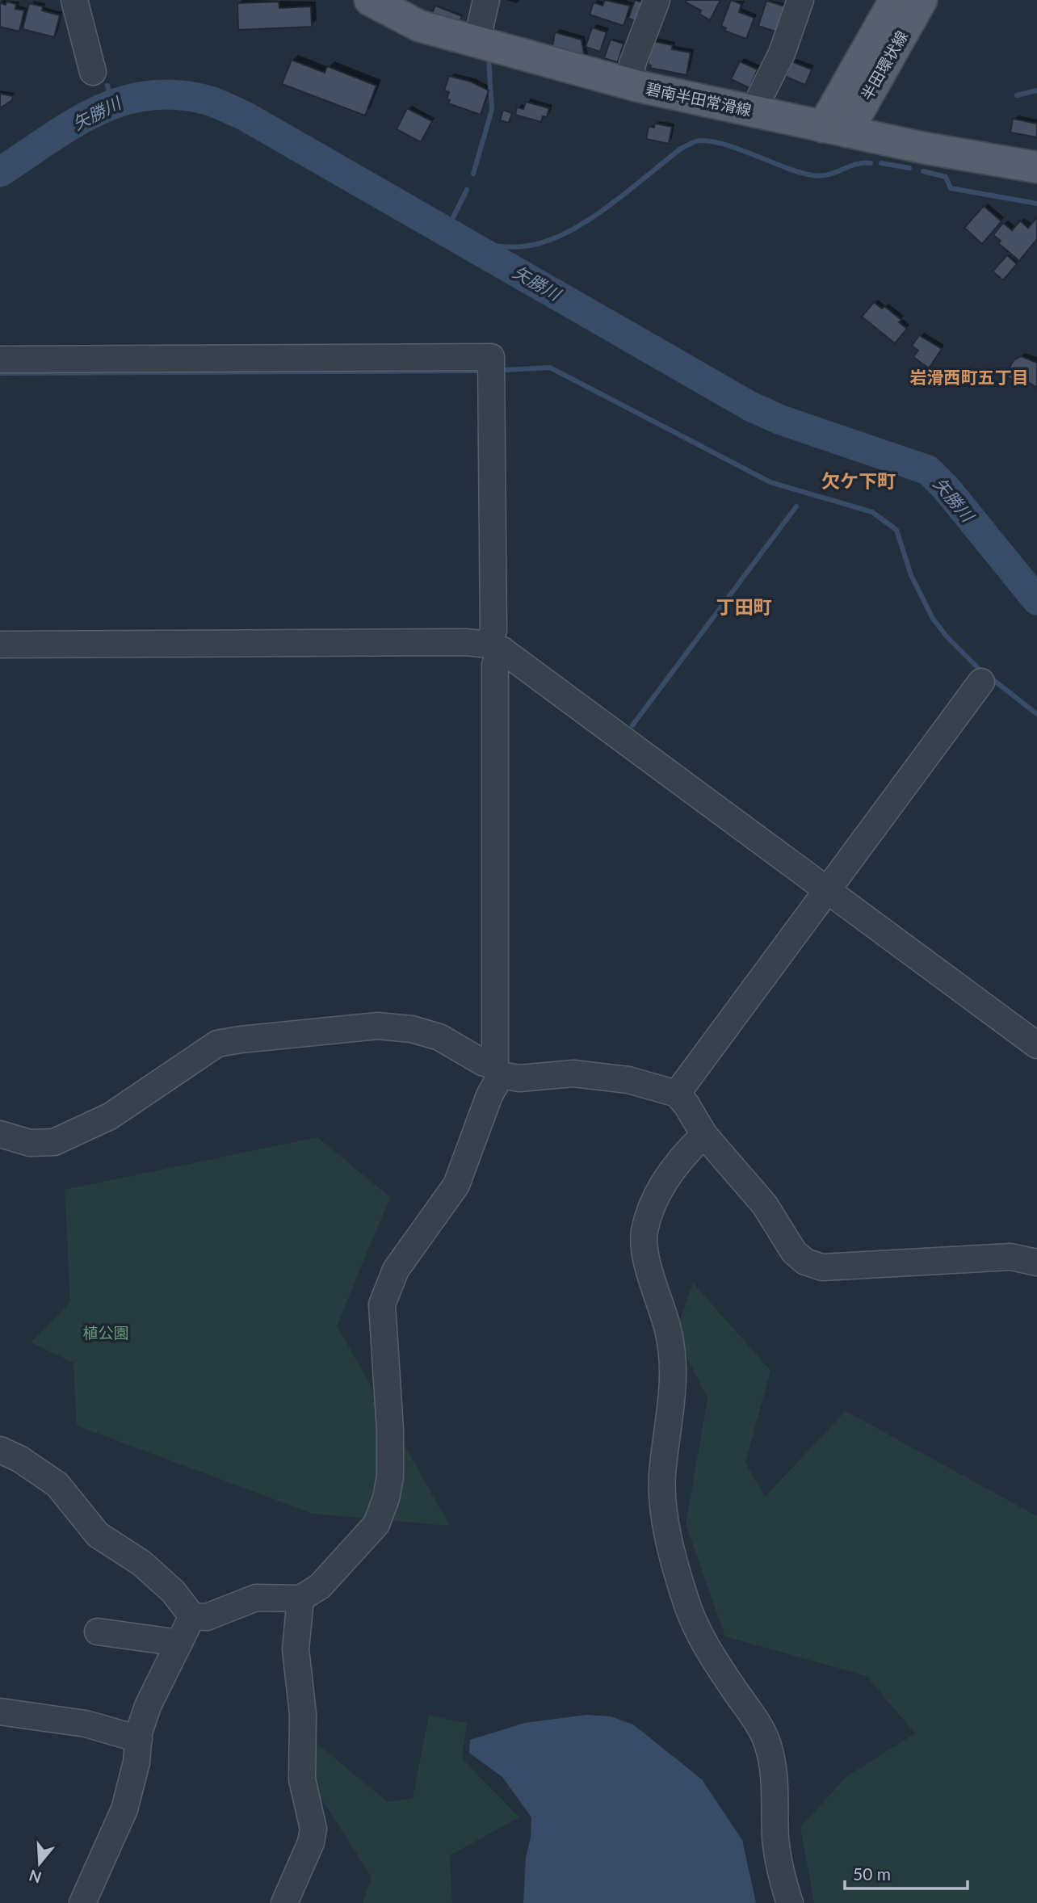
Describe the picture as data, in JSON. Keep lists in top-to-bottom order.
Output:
{
  "streets": {
    "main road": ["半田環状線", "碧南半田常滑線"]
  },
  "crossings": [
    ["半田環状線", "碧南半田常滑線"]
  ],
  "districts": ["岩滑西町五丁目", "欠ケ下町", "丁田町"],
  "water": ["矢勝川"],
  "parks": ["植公園"],
  "scale_bar": "50 m",
  "north": "bottom"
}
